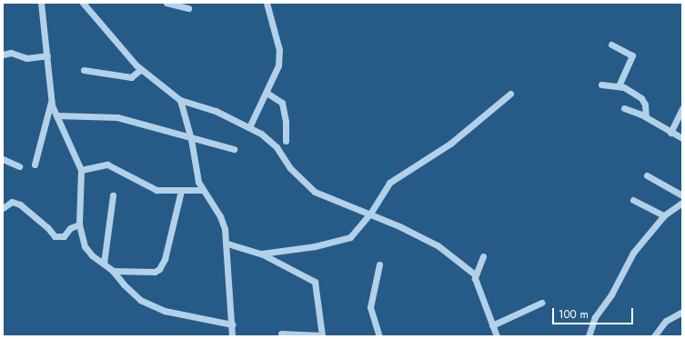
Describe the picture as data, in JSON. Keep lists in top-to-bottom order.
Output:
{
  "scale_bar": "100 m"
}
